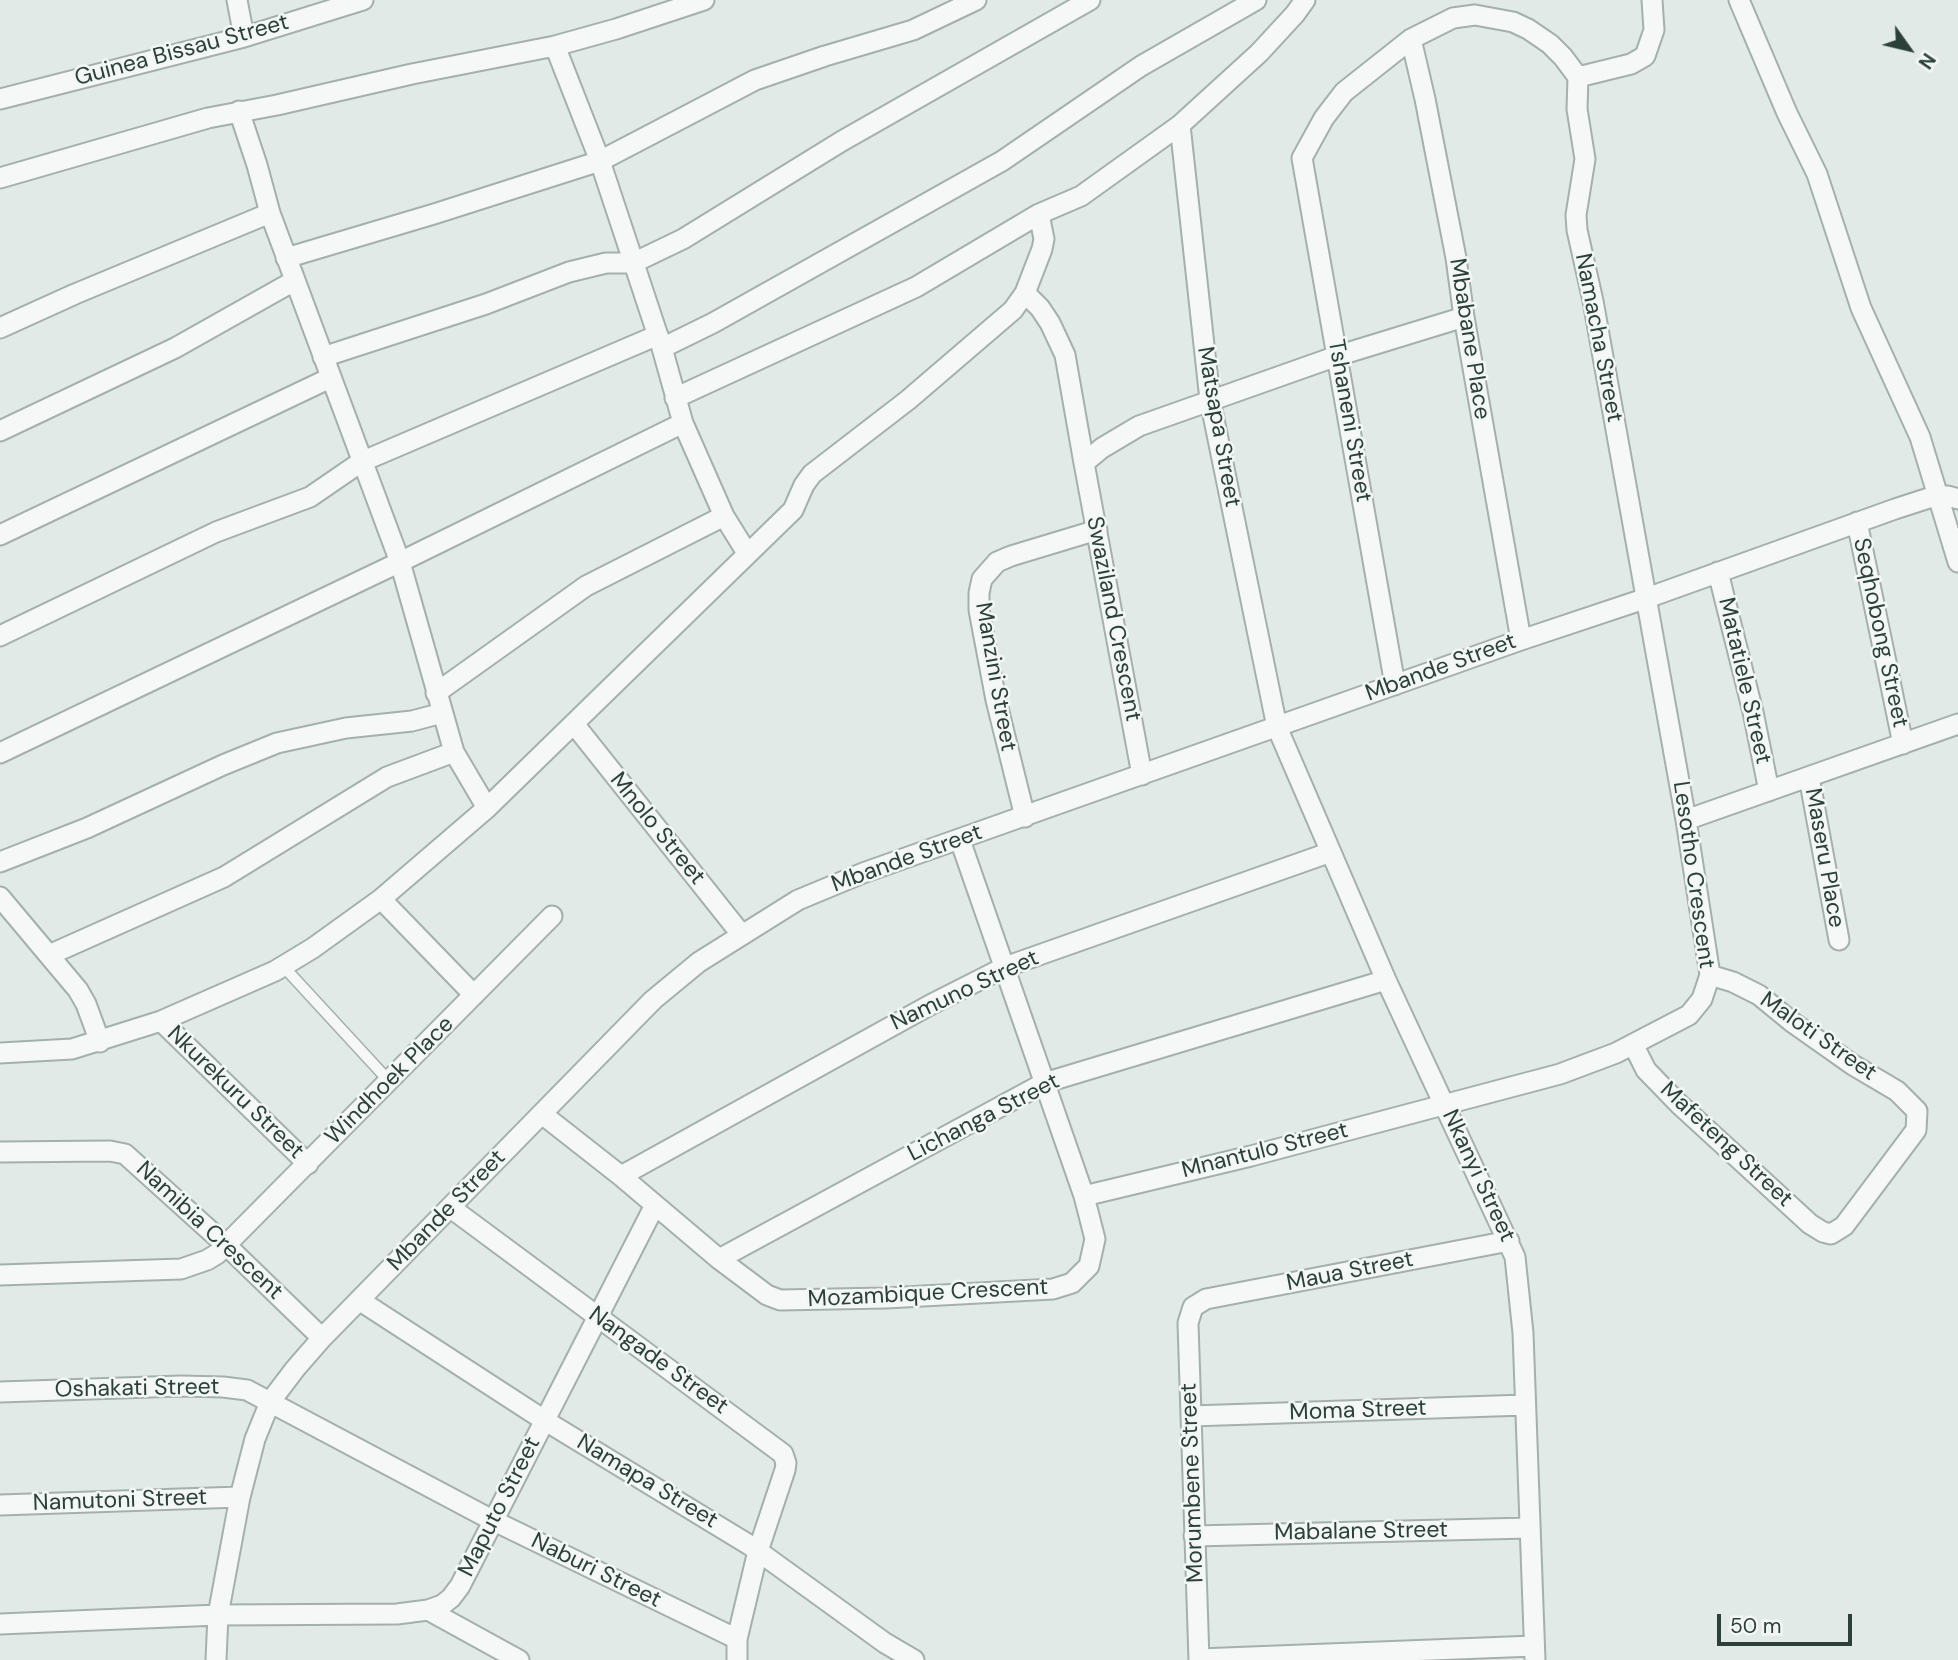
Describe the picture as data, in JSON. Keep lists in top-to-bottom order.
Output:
{
  "streets": {
    "street": [
      "Guinea Bissau Street",
      "Namacha Street",
      "Mbabane Place",
      "Tshaneni Street",
      "Matsapa Street",
      "Swaziland Crescent",
      "Seqhobong Street",
      "Mbande Street",
      "Manzini Street",
      "Matatiele Street",
      "Mnolo Street",
      "Maseru Place",
      "Lesotho Crescent",
      "Namuno Street",
      "Maloti Street",
      "Windhoek Place",
      "Nkurekuru Street",
      "Lichanga Street",
      "Mafeteng Street",
      "Mnantulo Street",
      "Nkanyi Street",
      "Namibia Crescent",
      "Maua Street",
      "Mozambique Crescent",
      "Nangade Street",
      "Oshakati Street",
      "Moma Street",
      "Namapa Street",
      "Morumbene Street",
      "Namutoni Street",
      "Maputo Street",
      "Mabalane Street",
      "Naburi Street"
    ]
  },
  "crossings": [
    ["Namacha Street", "Mbande Street"],
    ["Namacha Street", "Lesotho Crescent"],
    ["Mbabane Place", "Tshaneni Street"],
    ["Mbabane Place", "Mbande Street"],
    ["Tshaneni Street", "Mbande Street"],
    ["Matsapa Street", "Mbande Street"],
    ["Matsapa Street", "Nkanyi Street"],
    ["Swaziland Crescent", "Mbande Street"],
    ["Swaziland Crescent", "Manzini Street"],
    ["Seqhobong Street", "Mbande Street"],
    ["Seqhobong Street", "Maseru Place"],
    ["Mbande Street", "Manzini Street"],
    ["Mbande Street", "Matatiele Street"],
    ["Mbande Street", "Mnolo Street"],
    ["Mbande Street", "Lesotho Crescent"],
    ["Mbande Street", "Nkanyi Street"],
    ["Mbande Street", "Namibia Crescent"],
    ["Mbande Street", "Mozambique Crescent"],
    ["Mbande Street", "Nangade Street"],
    ["Mbande Street", "Oshakati Street"],
    ["Mbande Street", "Namapa Street"],
    ["Mbande Street", "Namutoni Street"],
    ["Mbande Street", "Maputo Street"],
    ["Mbande Street", "Naburi Street"],
    ["Matatiele Street", "Maseru Place"],
    ["Maseru Place", "Lesotho Crescent"],
    ["Lesotho Crescent", "Maloti Street"],
    ["Lesotho Crescent", "Mafeteng Street"],
    ["Lesotho Crescent", "Mnantulo Street"],
    ["Lesotho Crescent", "Nkanyi Street"],
    ["Namuno Street", "Nkanyi Street"],
    ["Namuno Street", "Mozambique Crescent"],
    ["Maloti Street", "Mafeteng Street"],
    ["Windhoek Place", "Nkurekuru Street"],
    ["Windhoek Place", "Namibia Crescent"],
    ["Lichanga Street", "Nkanyi Street"],
    ["Lichanga Street", "Mozambique Crescent"],
    ["Mnantulo Street", "Nkanyi Street"],
    ["Mnantulo Street", "Mozambique Crescent"],
    ["Nkanyi Street", "Maua Street"],
    ["Nkanyi Street", "Moma Street"],
    ["Nkanyi Street", "Mabalane Street"],
    ["Maua Street", "Morumbene Street"],
    ["Mozambique Crescent", "Maputo Street"],
    ["Nangade Street", "Namapa Street"],
    ["Nangade Street", "Maputo Street"],
    ["Nangade Street", "Naburi Street"],
    ["Oshakati Street", "Naburi Street"],
    ["Moma Street", "Morumbene Street"],
    ["Namapa Street", "Maputo Street"],
    ["Morumbene Street", "Mabalane Street"],
    ["Maputo Street", "Naburi Street"]
  ],
  "scale_bar": "50 m",
  "north": "bottom right"
}
